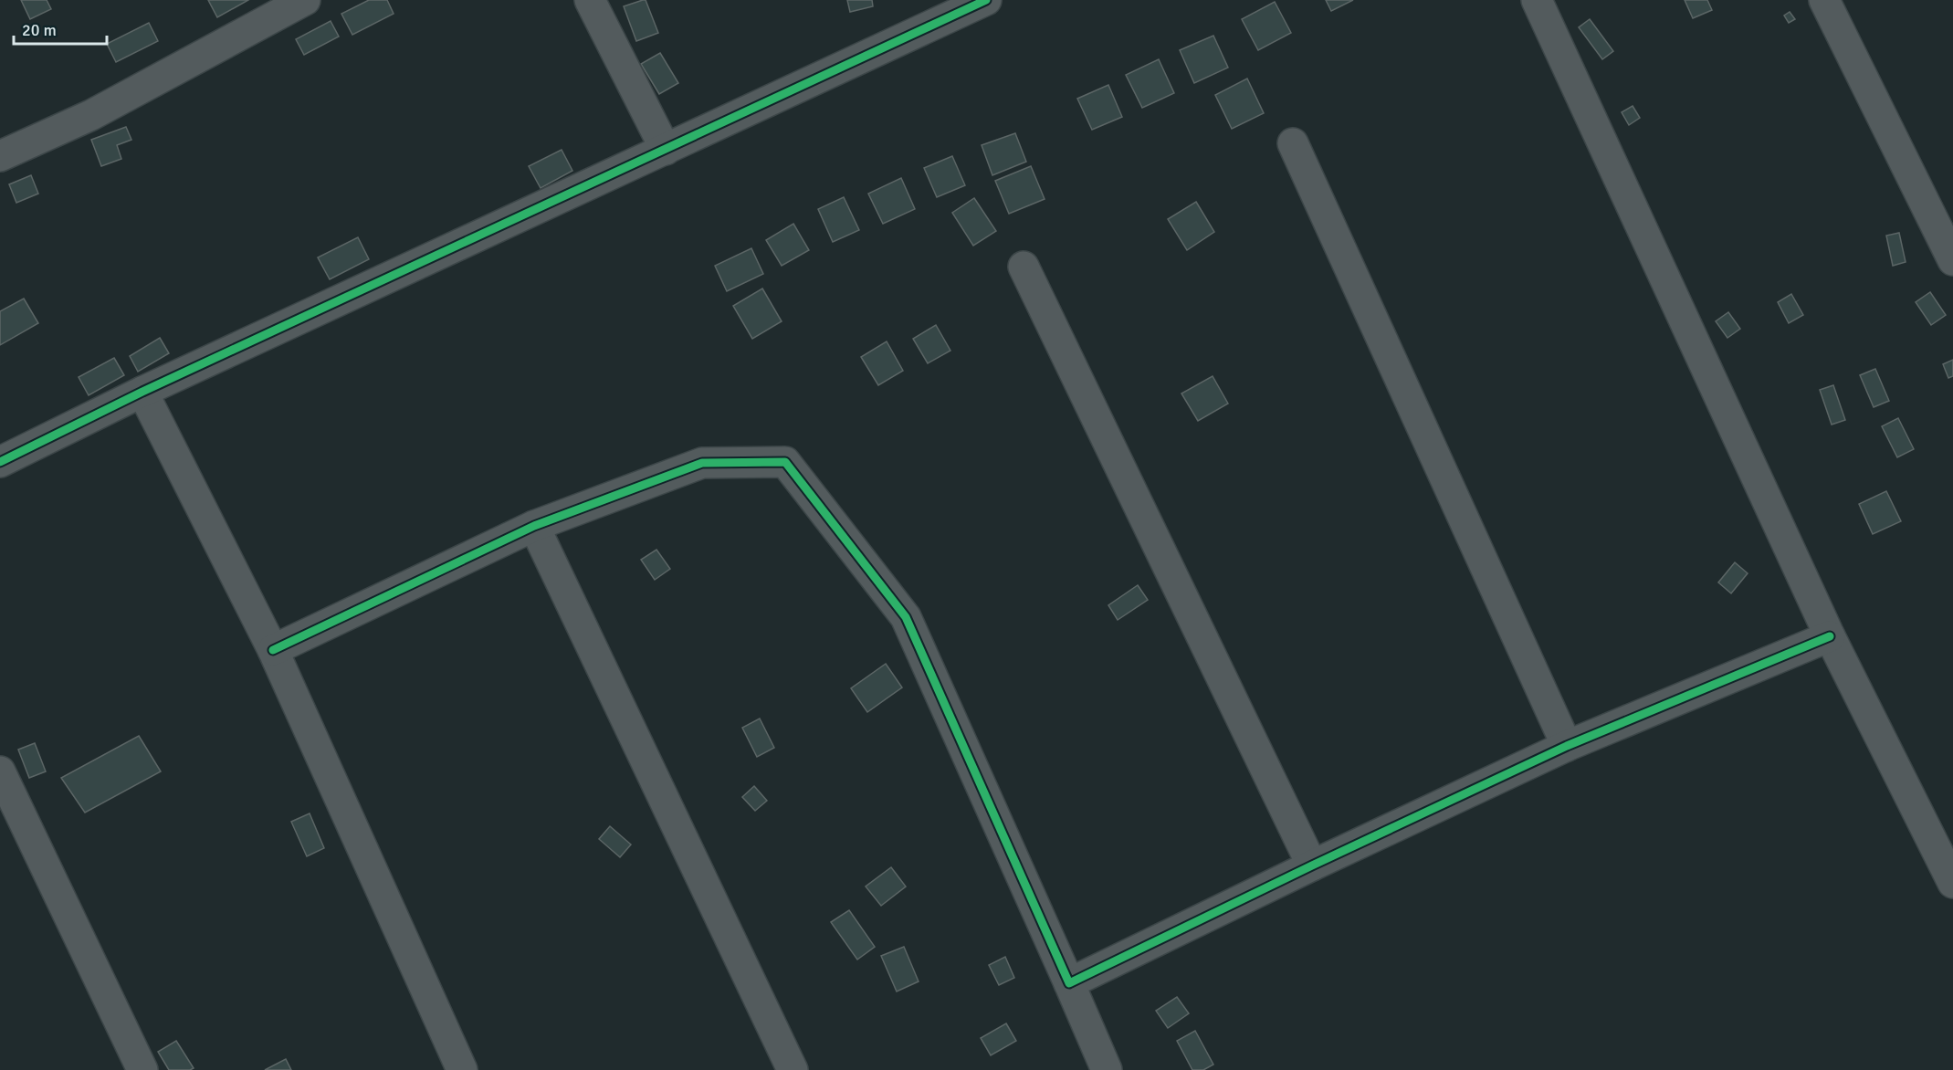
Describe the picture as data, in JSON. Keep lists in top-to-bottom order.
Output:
{
  "scale_bar": "20 m"
}
